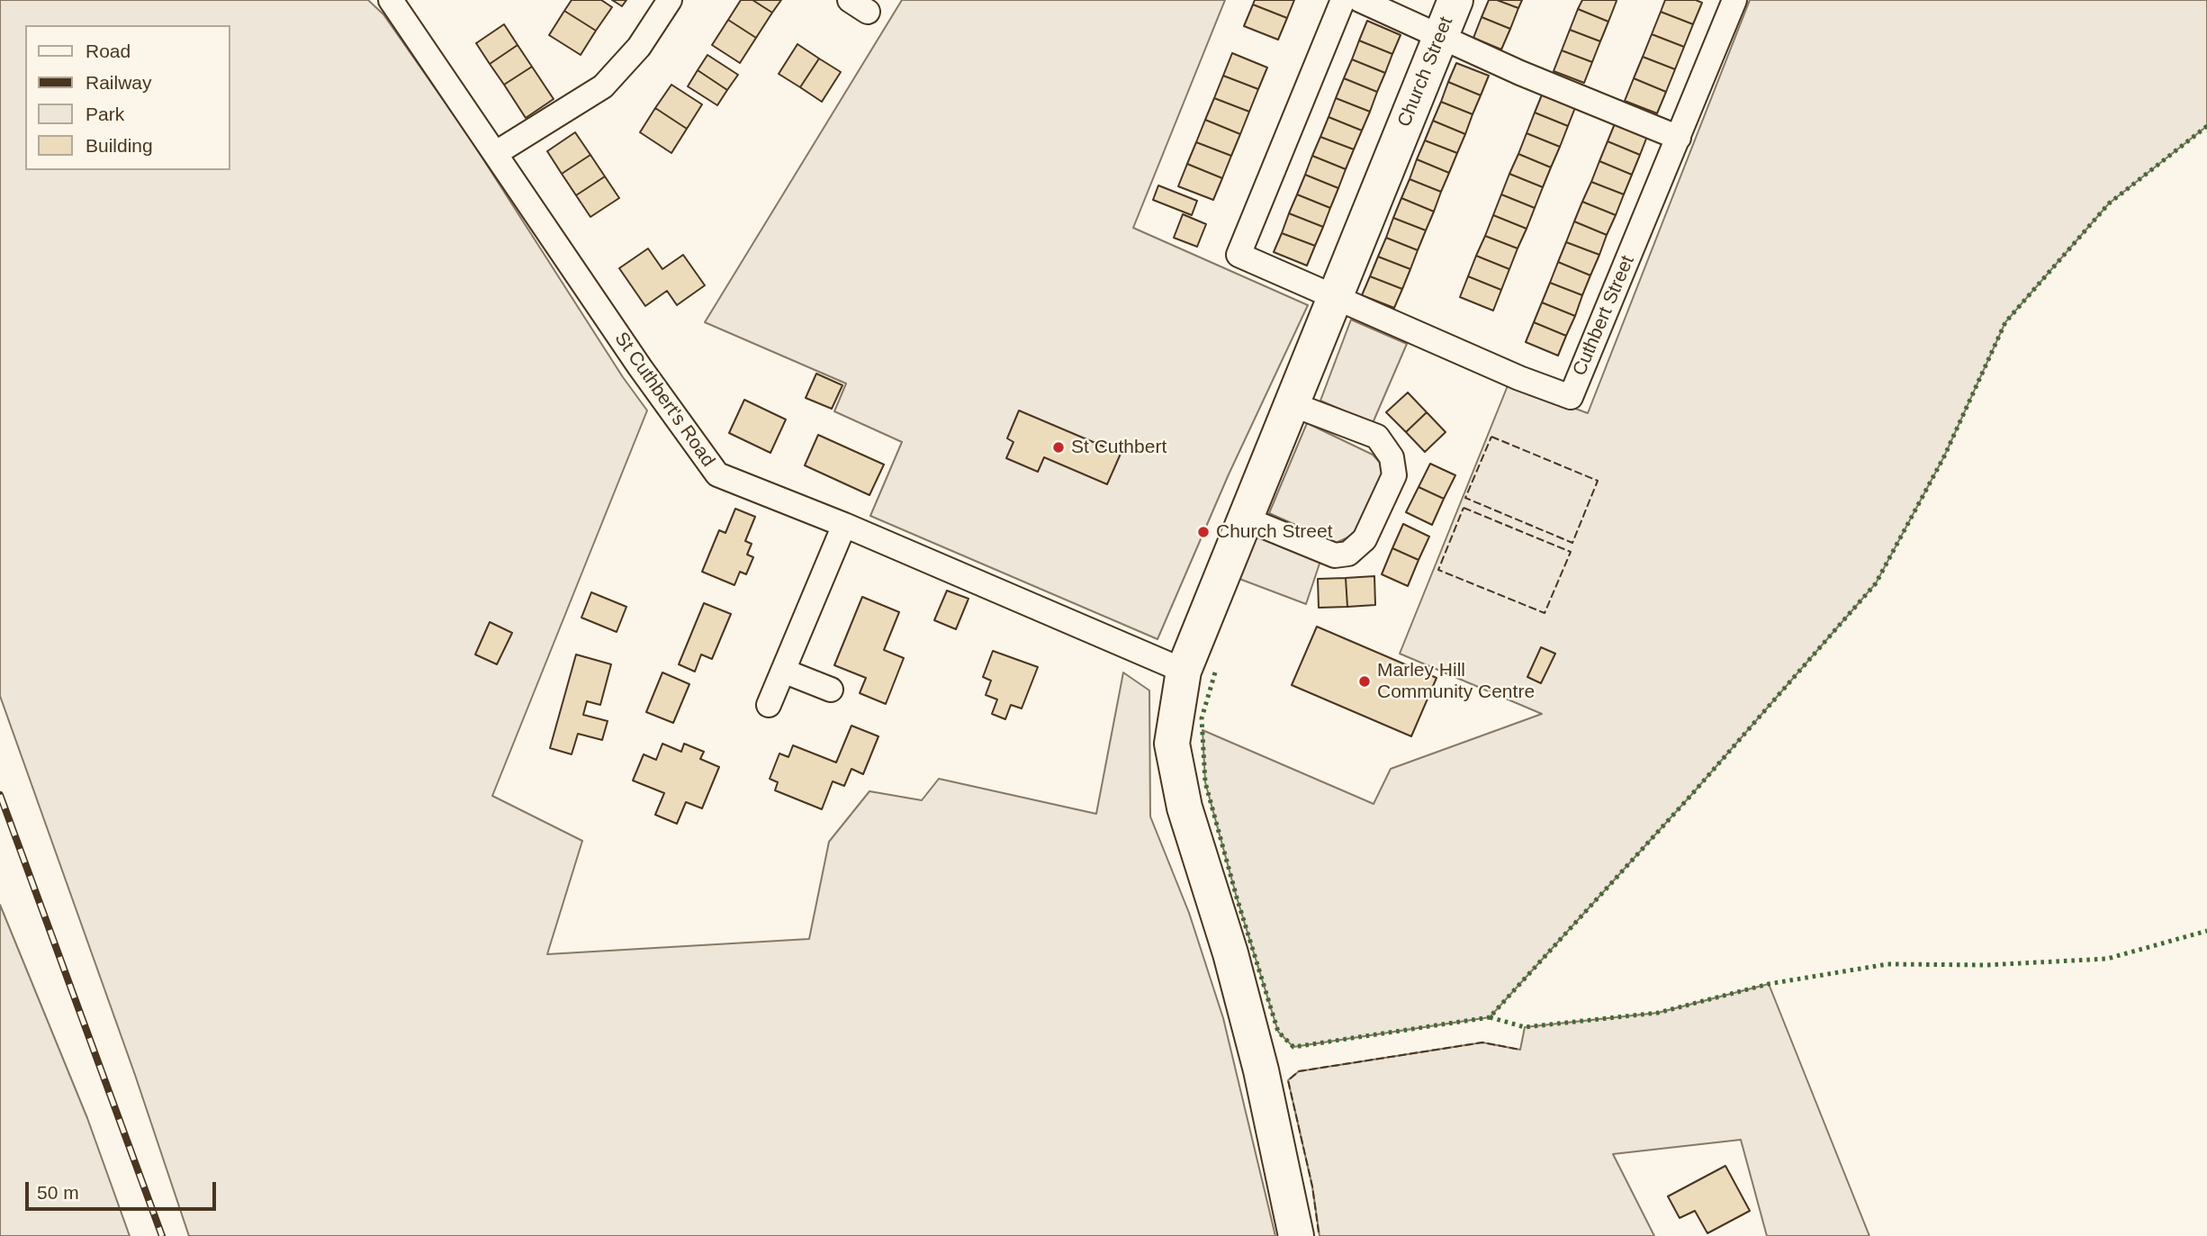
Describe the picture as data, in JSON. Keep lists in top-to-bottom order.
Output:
{
  "streets": {
    "highway": ["Church Street"],
    "street": ["Cuthbert Street", "St Cuthbert's Road"]
  },
  "crossings": [
    ["Church Street", "Cuthbert Street"],
    ["Church Street", "St Cuthbert's Road"]
  ],
  "places": ["St Cuthbert", "Church Street", "Marley Hill Community Centre"],
  "legend": [
    "Road",
    "Railway",
    "Park",
    "Building"
  ],
  "scale_bar": "50 m"
}
